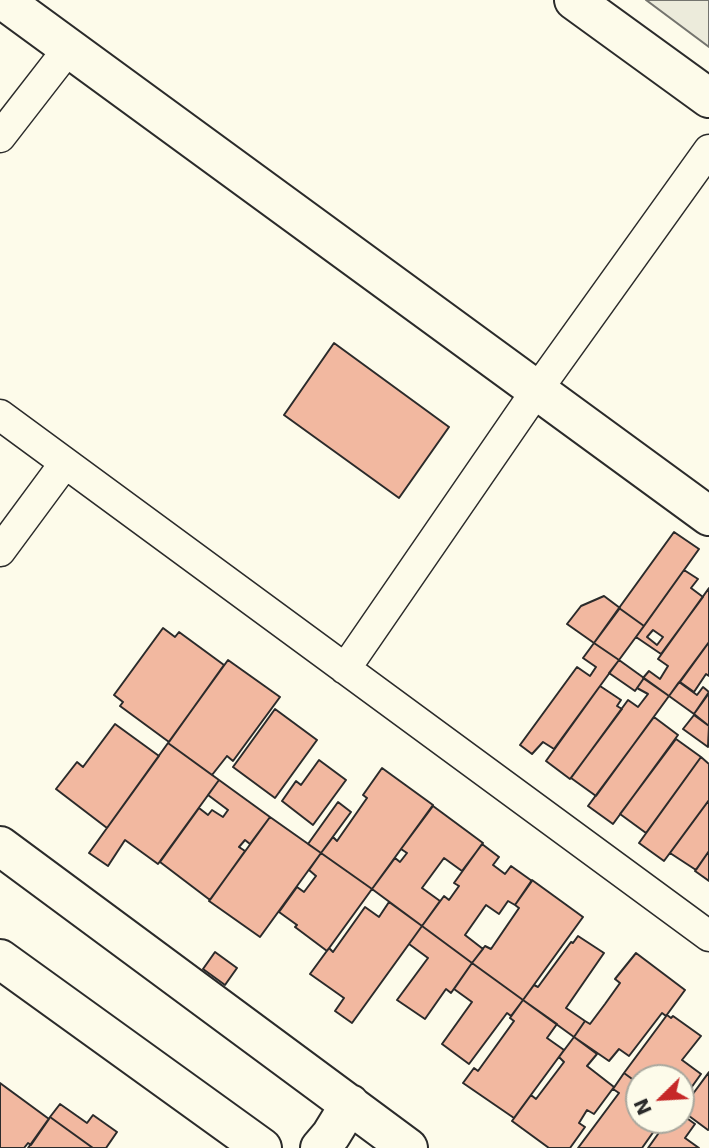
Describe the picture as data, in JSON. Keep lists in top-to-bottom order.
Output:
{
  "north": "bottom left"
}
